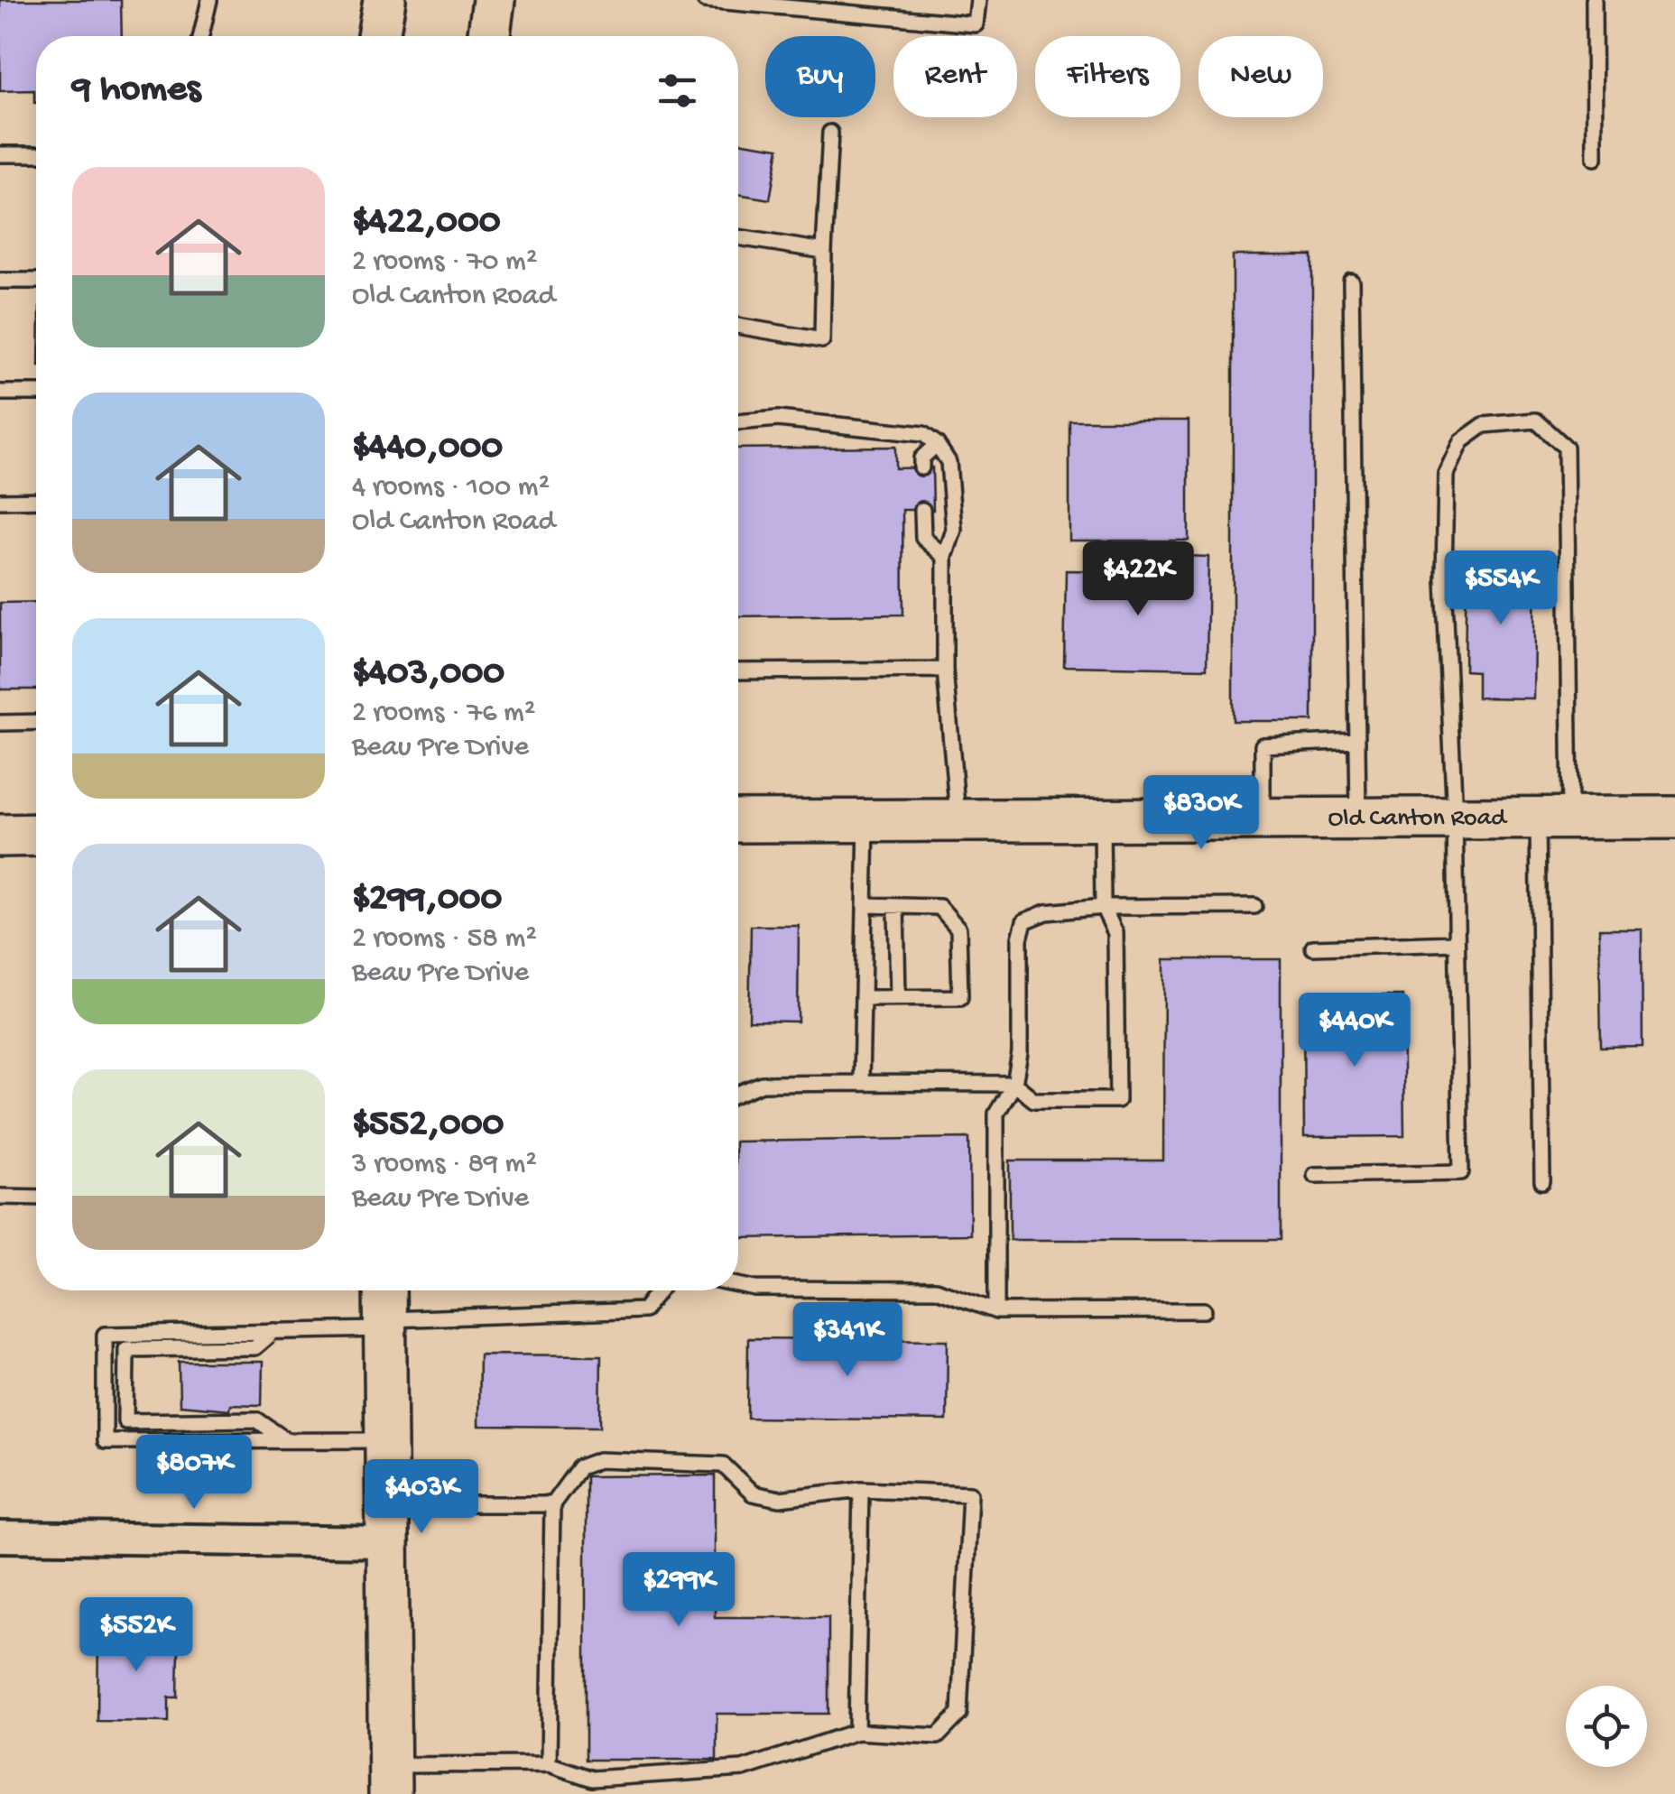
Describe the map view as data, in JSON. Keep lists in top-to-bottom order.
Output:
{
  "streets": {
    "main road": ["Old Canton Road"]
  },
  "page": {
    "chip": [
      "Buy",
      "Rent",
      "Filters",
      "New"
    ],
    "heading": "9 homes",
    "list": [
      {
        "name": "$422,000",
        "note": "2 rooms · 70 m² · Old Canton Road"
      },
      {
        "name": "$440,000",
        "note": "4 rooms · 100 m² · Old Canton Road"
      },
      {
        "name": "$403,000",
        "note": "2 rooms · 76 m² · Beau Pre Drive"
      },
      {
        "name": "$299,000",
        "note": "2 rooms · 58 m² · Beau Pre Drive"
      },
      {
        "name": "$552,000",
        "note": "3 rooms · 89 m² · Beau Pre Drive"
      }
    ],
    "price": [
      "$422K",
      "$554K",
      "$830K",
      "$440K",
      "$341K",
      "$807K",
      "$403K",
      "$299K",
      "$552K"
    ]
  }
}
